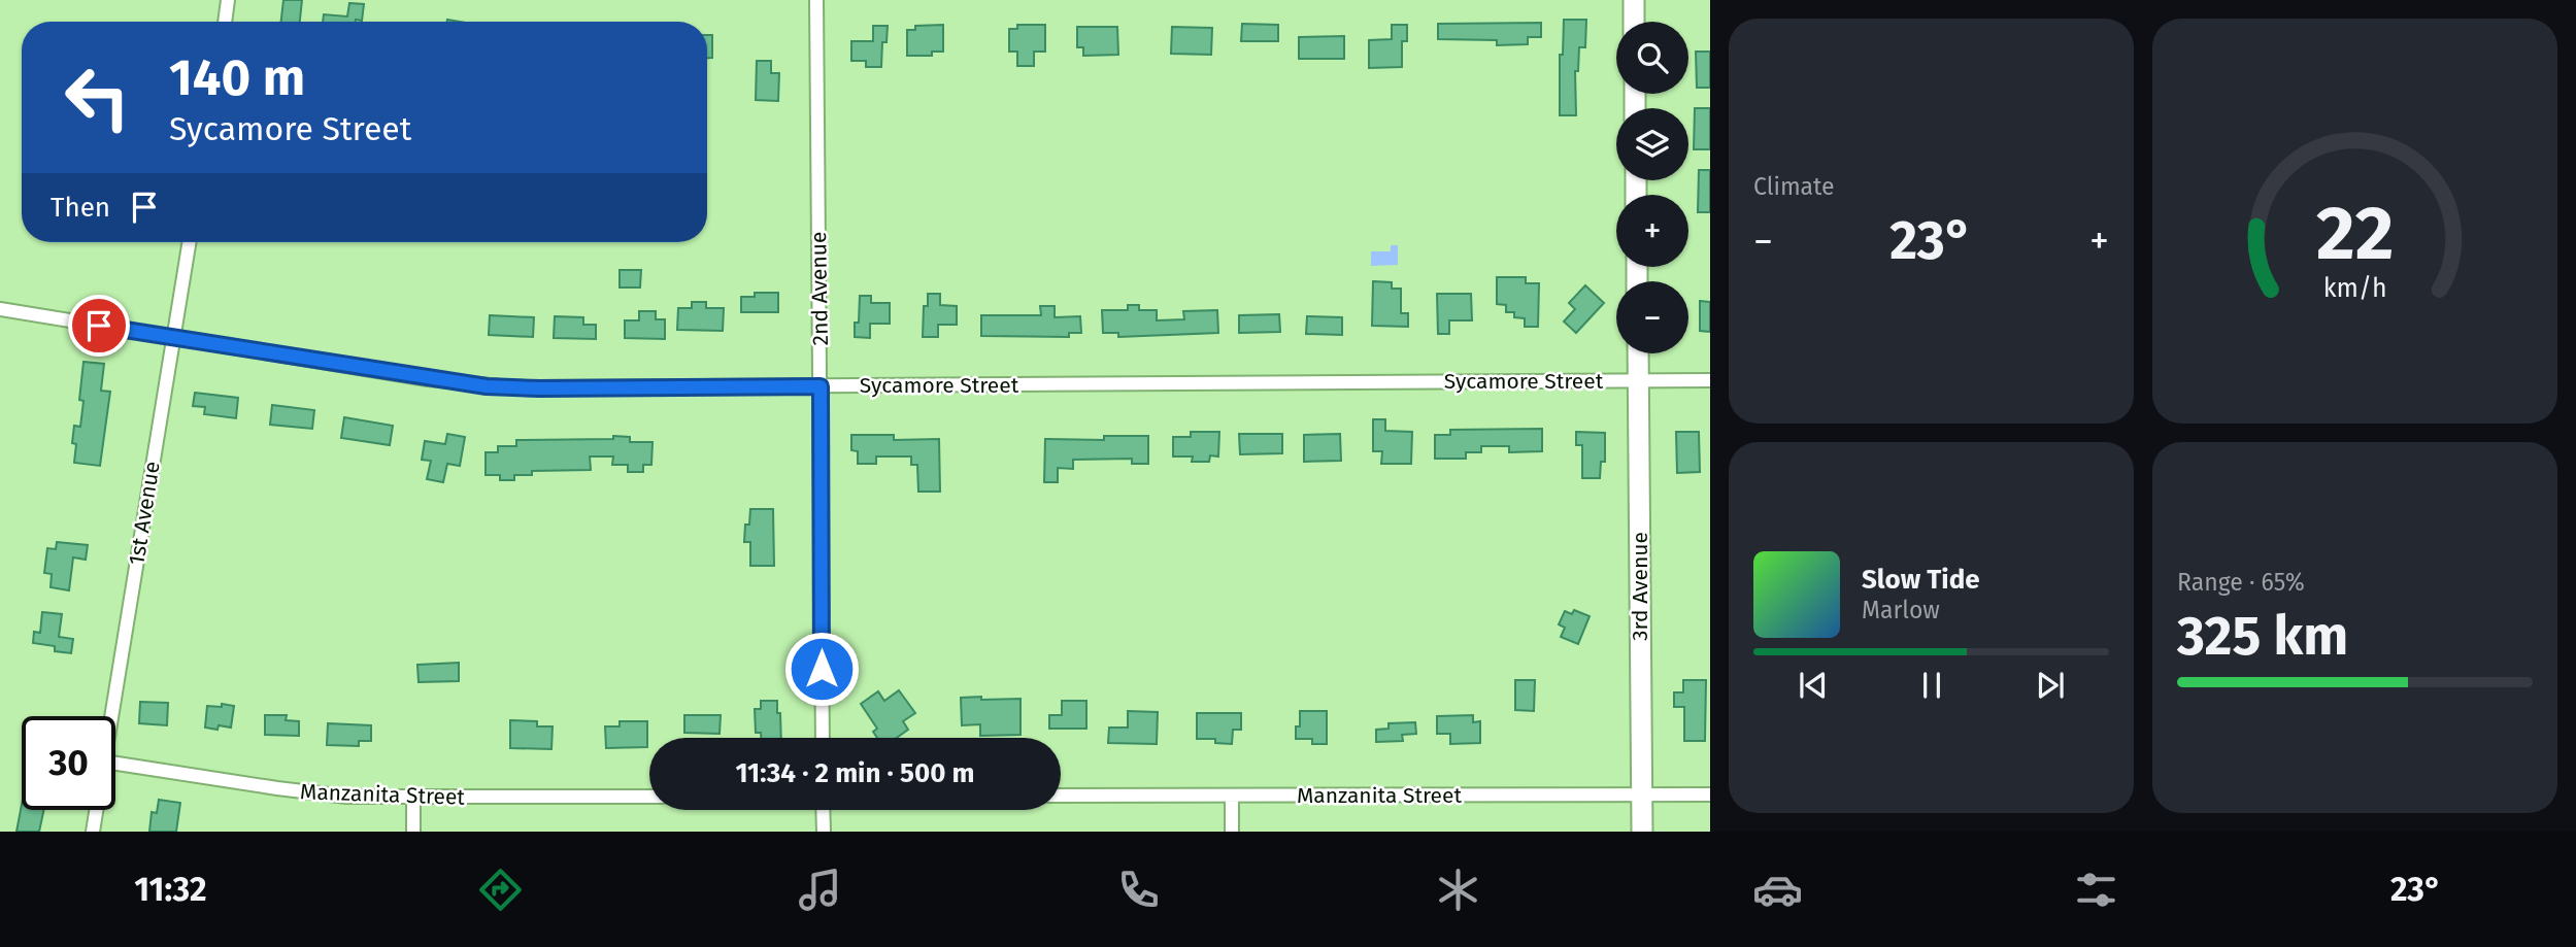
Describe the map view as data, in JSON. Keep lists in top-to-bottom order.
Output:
{
  "streets": {
    "street": [
      "2nd Avenue",
      "Sycamore Street",
      "1st Avenue",
      "3rd Avenue",
      "Manzanita Street"
    ]
  },
  "crossings": [
    ["2nd Avenue", "Sycamore Street"],
    ["Sycamore Street", "1st Avenue"],
    ["Sycamore Street", "3rd Avenue"],
    ["3rd Avenue", "Manzanita Street"]
  ],
  "page": {
    "tile": [
      "Climate",
      ["Range · 65%", "325 km"]
    ],
    "map_buttons": ["+", "−"],
    "turn": ["140 m", "Sycamore Street"],
    "then": "Then",
    "heat": ["−", "23°", "+"],
    "song": ["Slow Tide", "Marlow"],
    "limit": "30",
    "trip": "11:34 · 2 min · 500 m",
    "tabs": ["11:32", "23°"],
    "gauge": ["22", "km/h"]
  }
}
